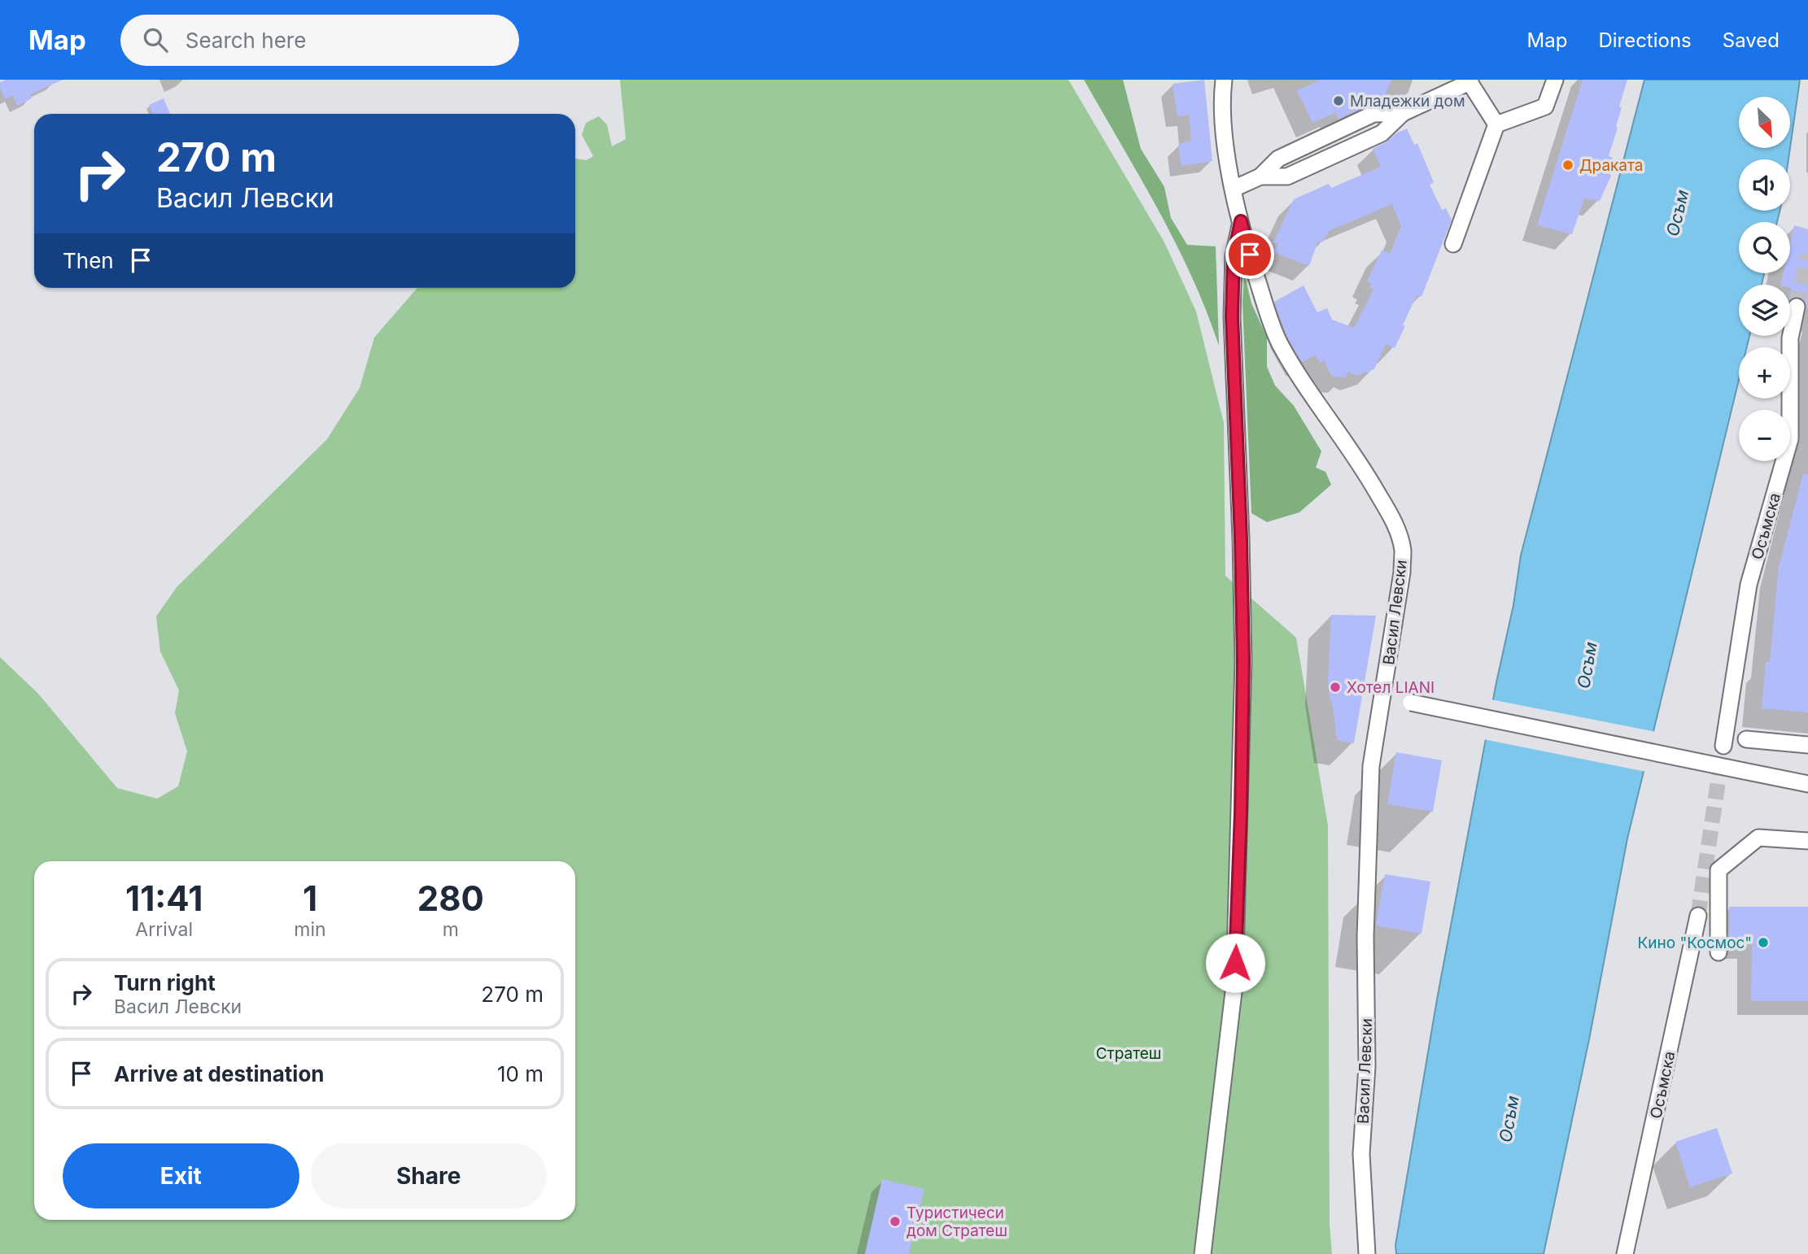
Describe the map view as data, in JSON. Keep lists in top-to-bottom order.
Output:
{
  "streets": {
    "street": ["Осъмска", "Васил Левски"]
  },
  "water": ["Осъм"],
  "parks": ["Стратеш"],
  "places": [
    "Младежки дом",
    "Драката",
    "Хотел LIANI",
    "Кино \"Космос\"",
    "Туристичеси дом Стратеш"
  ],
  "north": "bottom right",
  "page": {
    "header": "Map",
    "search": "Search here",
    "nav": ["Map", "Directions", "Saved"],
    "map_buttons": ["+", "−"],
    "turn": ["270 m", "Васил Левски"],
    "then": "Then",
    "eta": [
      "11:41",
      "Arrival",
      "1",
      "min",
      "280",
      "m"
    ],
    "list": [
      {
        "name": "Turn right",
        "note": "Васил Левски",
        "value": "270 m"
      },
      {
        "name": "Arrive at destination",
        "value": "10 m"
      }
    ],
    "buttons": ["Exit", "Share"]
  }
}
